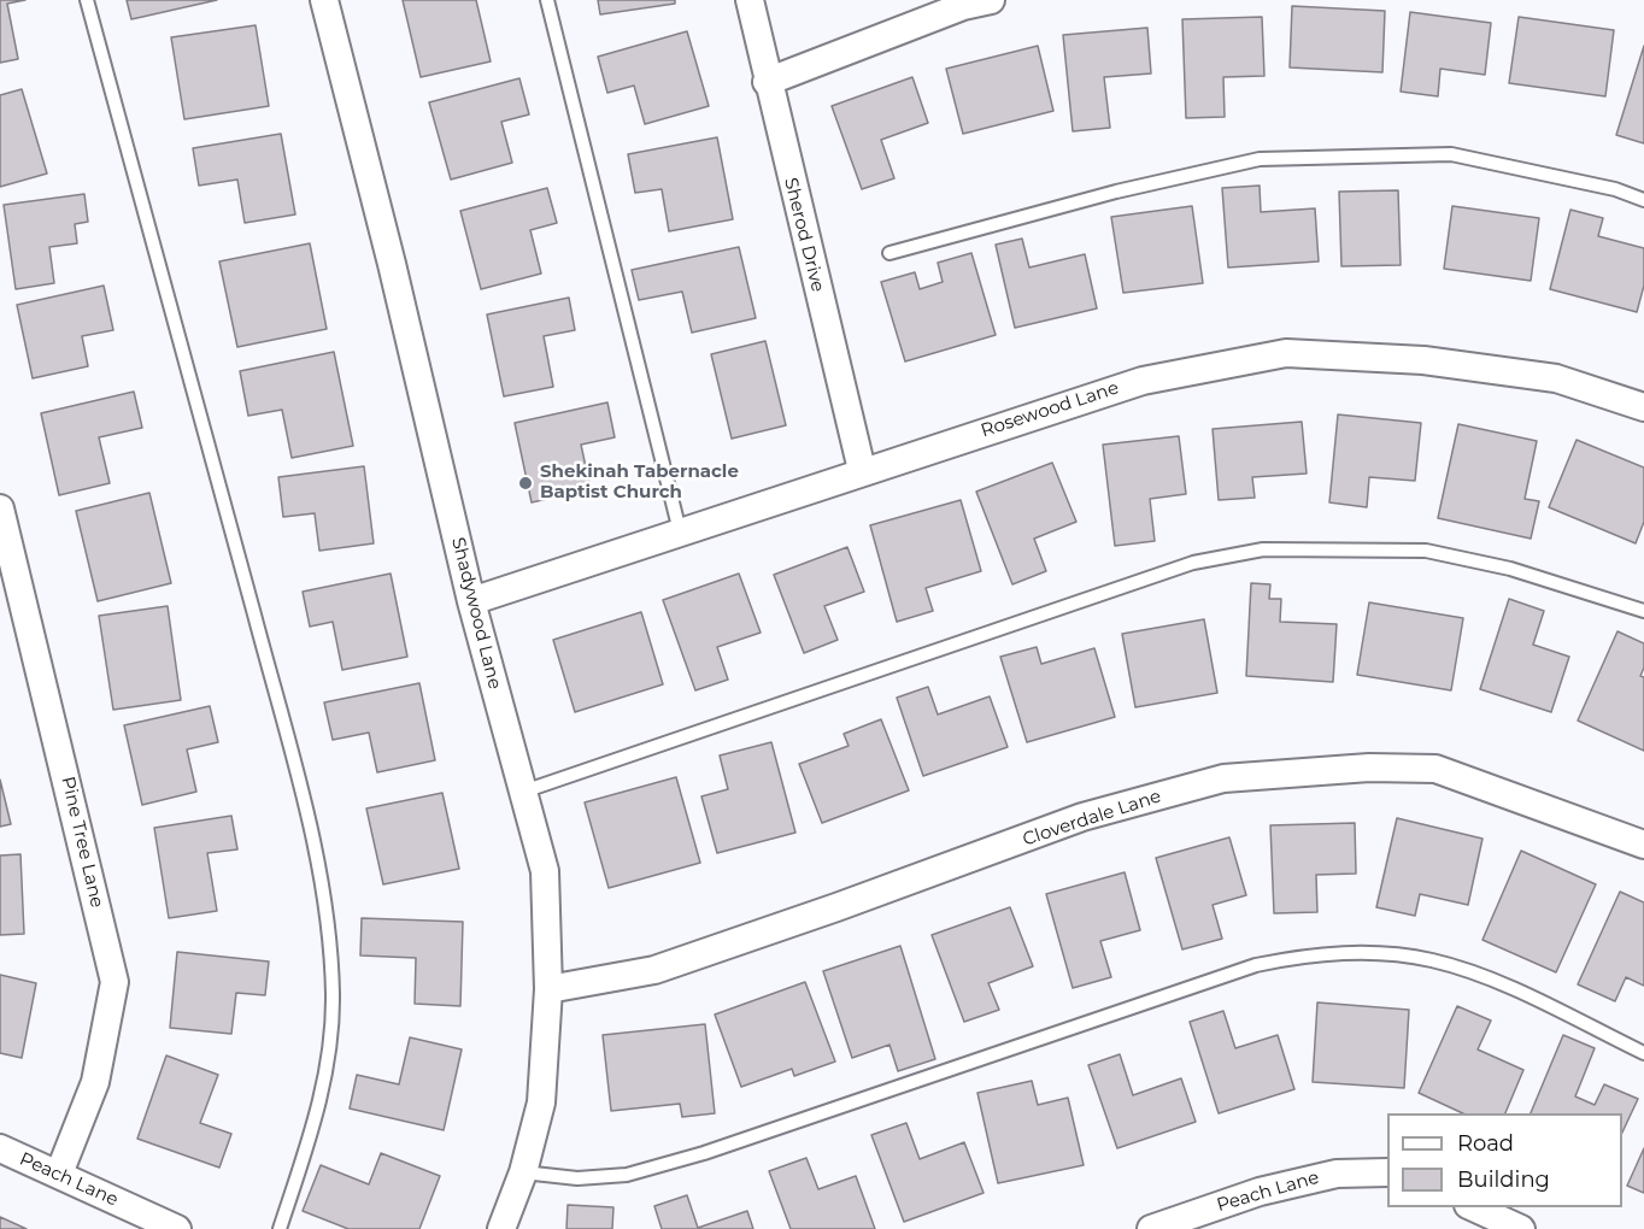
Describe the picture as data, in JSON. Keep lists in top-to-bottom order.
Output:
{
  "streets": {
    "street": [
      "Sherod Drive",
      "Rosewood Lane",
      "Shadywood Lane",
      "Cloverdale Lane",
      "Pine Tree Lane",
      "Peach Lane"
    ]
  },
  "crossings": [
    ["Sherod Drive", "Rosewood Lane"],
    ["Rosewood Lane", "Shadywood Lane"],
    ["Shadywood Lane", "Cloverdale Lane"],
    ["Pine Tree Lane", "Peach Lane"]
  ],
  "places": ["Shekinah Tabernacle Baptist Church"],
  "legend": ["Road", "Building"]
}
